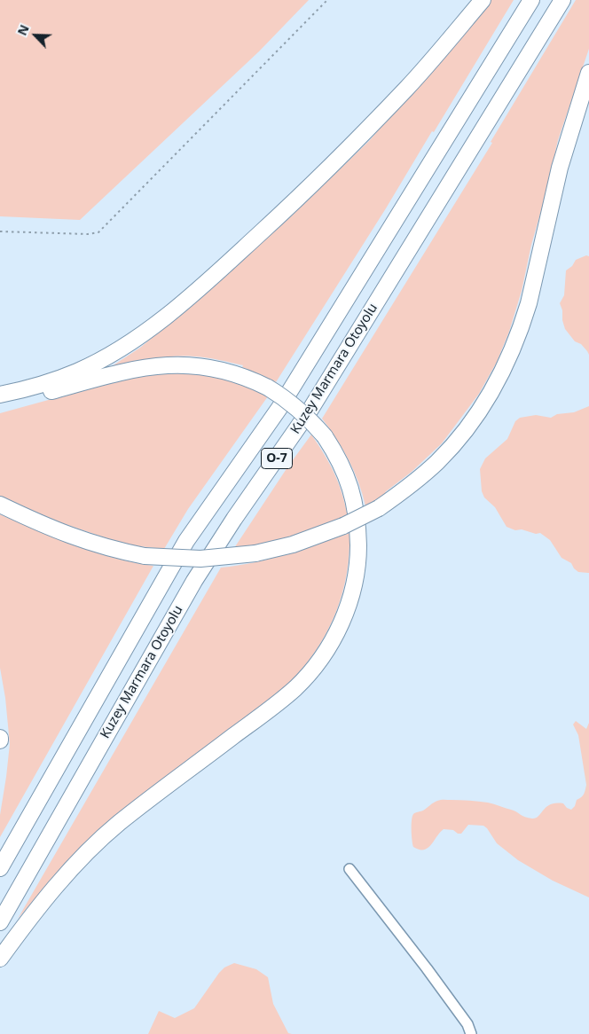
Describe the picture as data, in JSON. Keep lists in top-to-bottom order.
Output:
{
  "streets": {
    "highway": ["Kuzey Marmara Otoyolu", "O-7"]
  },
  "north": "top left"
}
